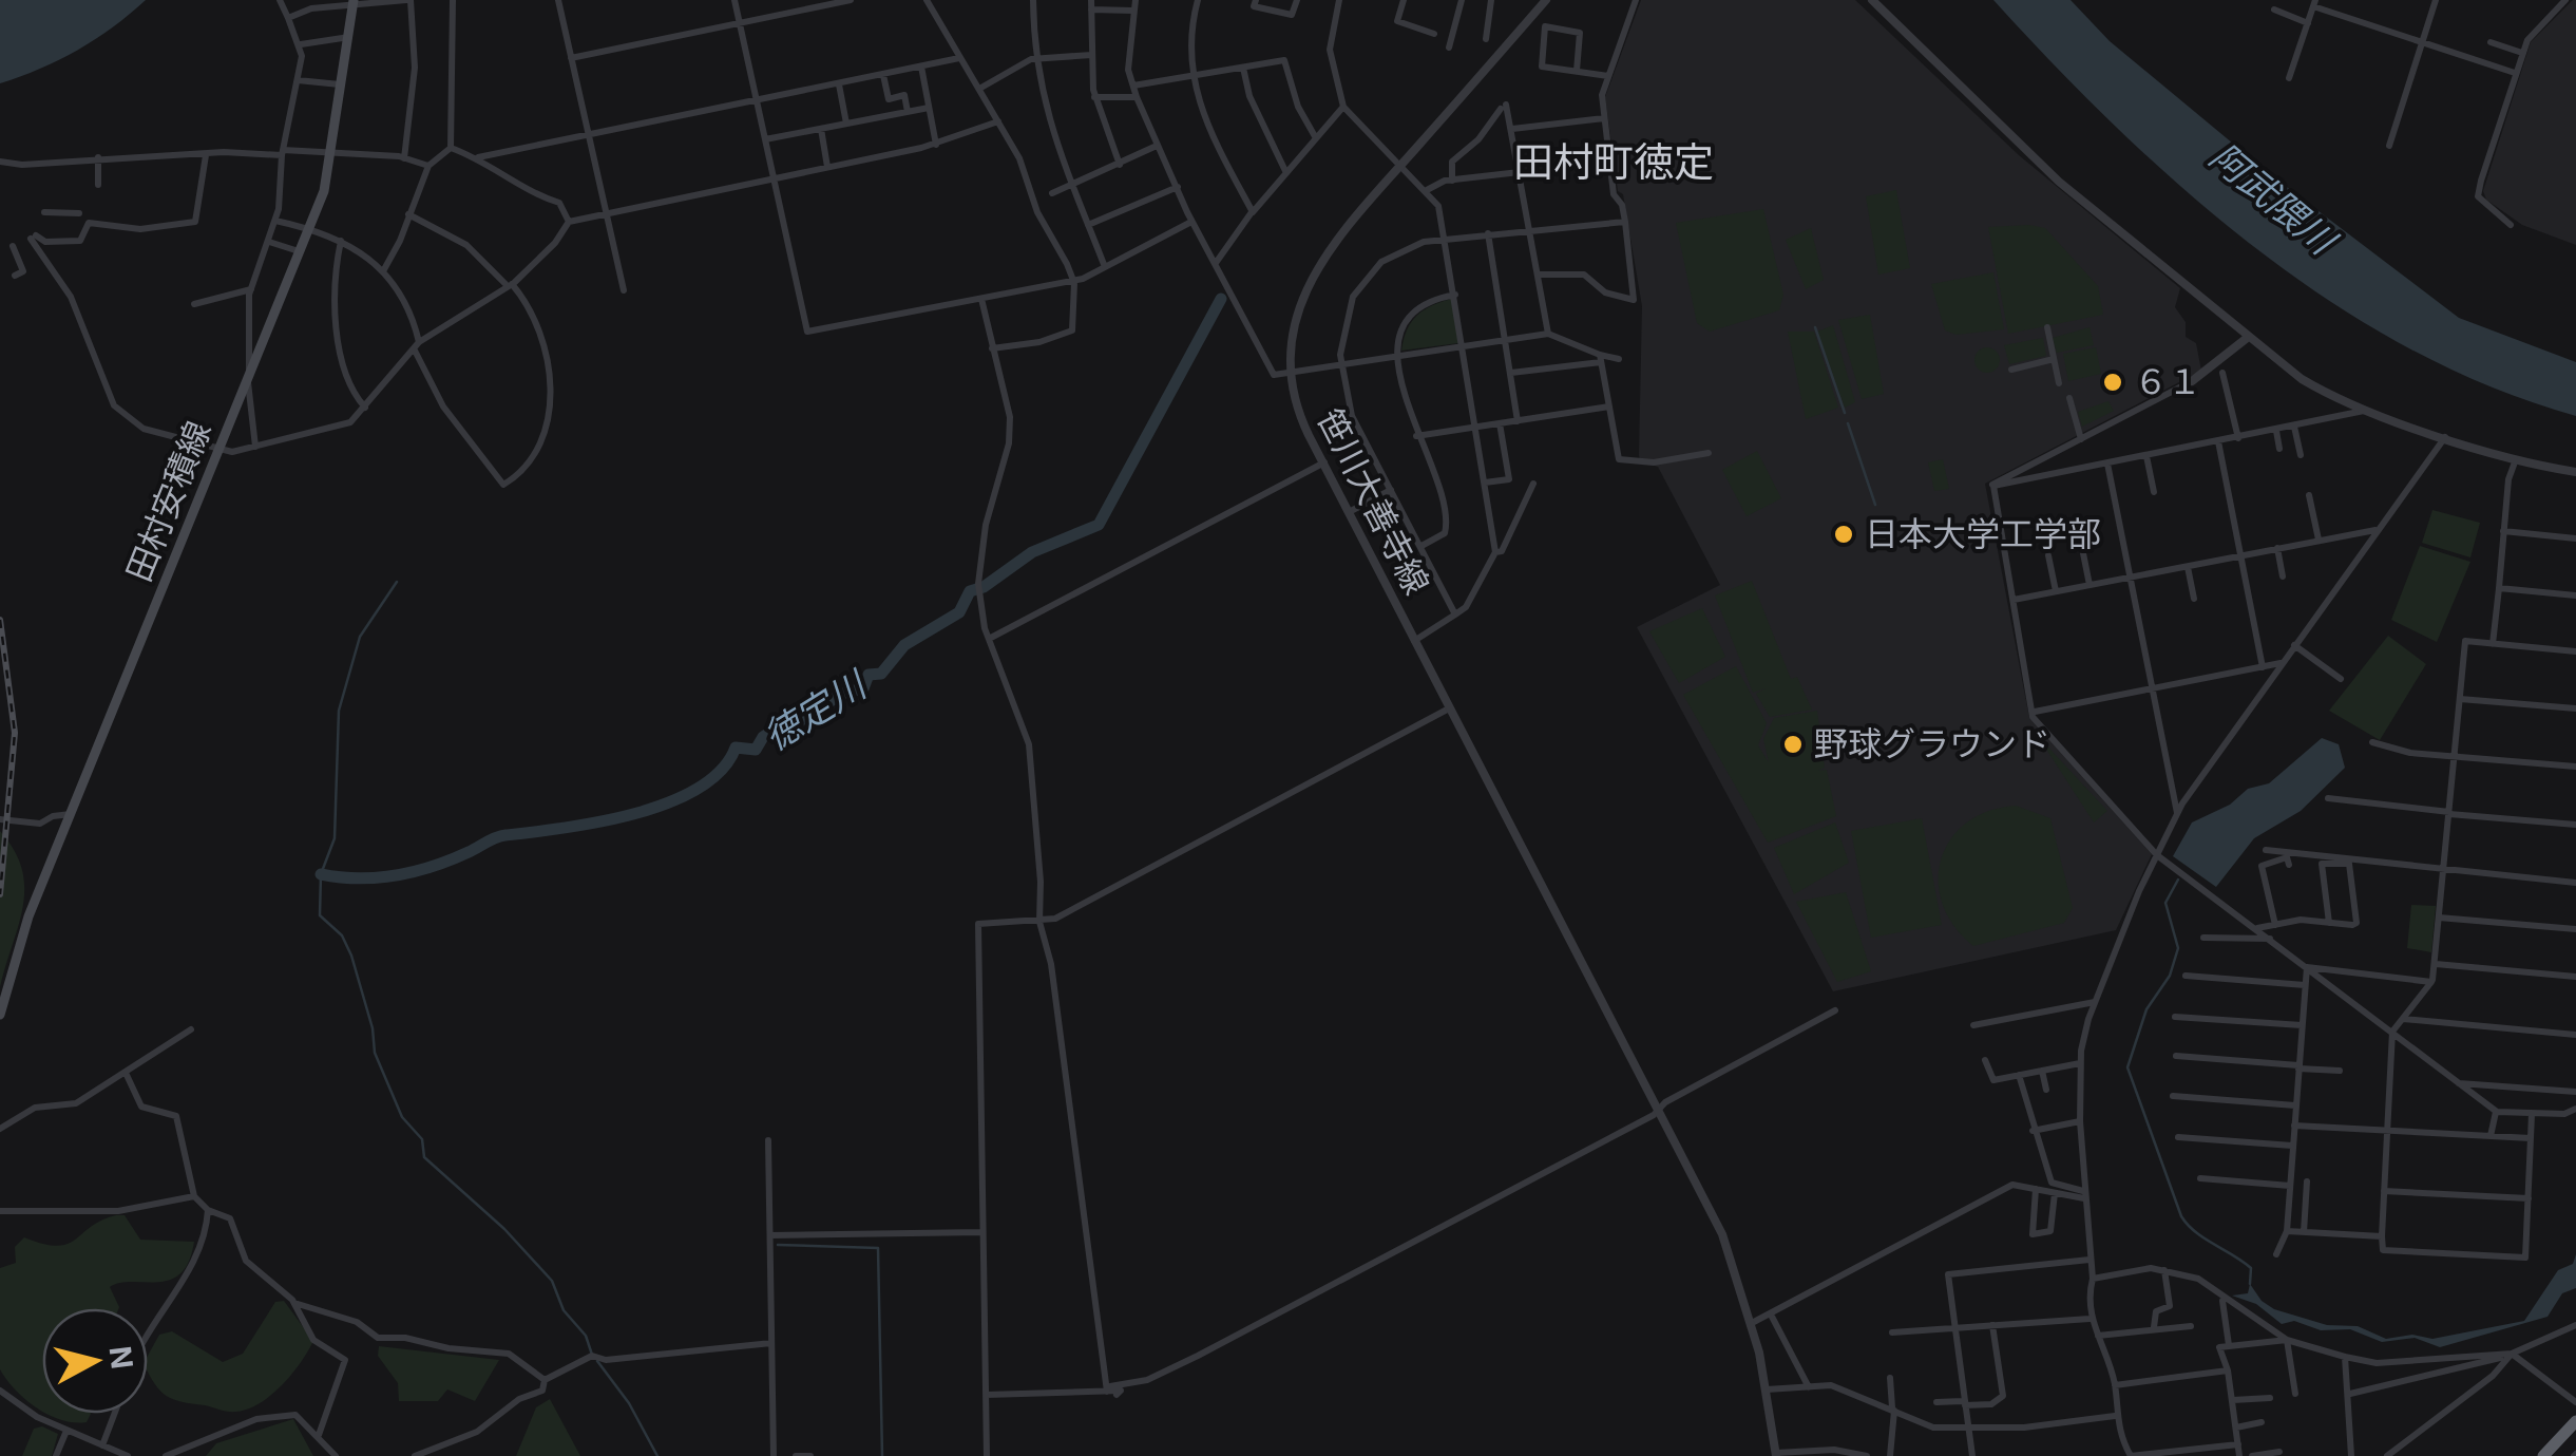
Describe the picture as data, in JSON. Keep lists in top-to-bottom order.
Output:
{
  "streets": {
    "main road": ["田村安積線"],
    "street": ["笹川大善寺線"]
  },
  "districts": ["田村町徳定"],
  "water": ["阿武隈川", "徳定川"],
  "places": ["６１", "日本大学工学部", "野球グラウンド"],
  "north": "right"
}
